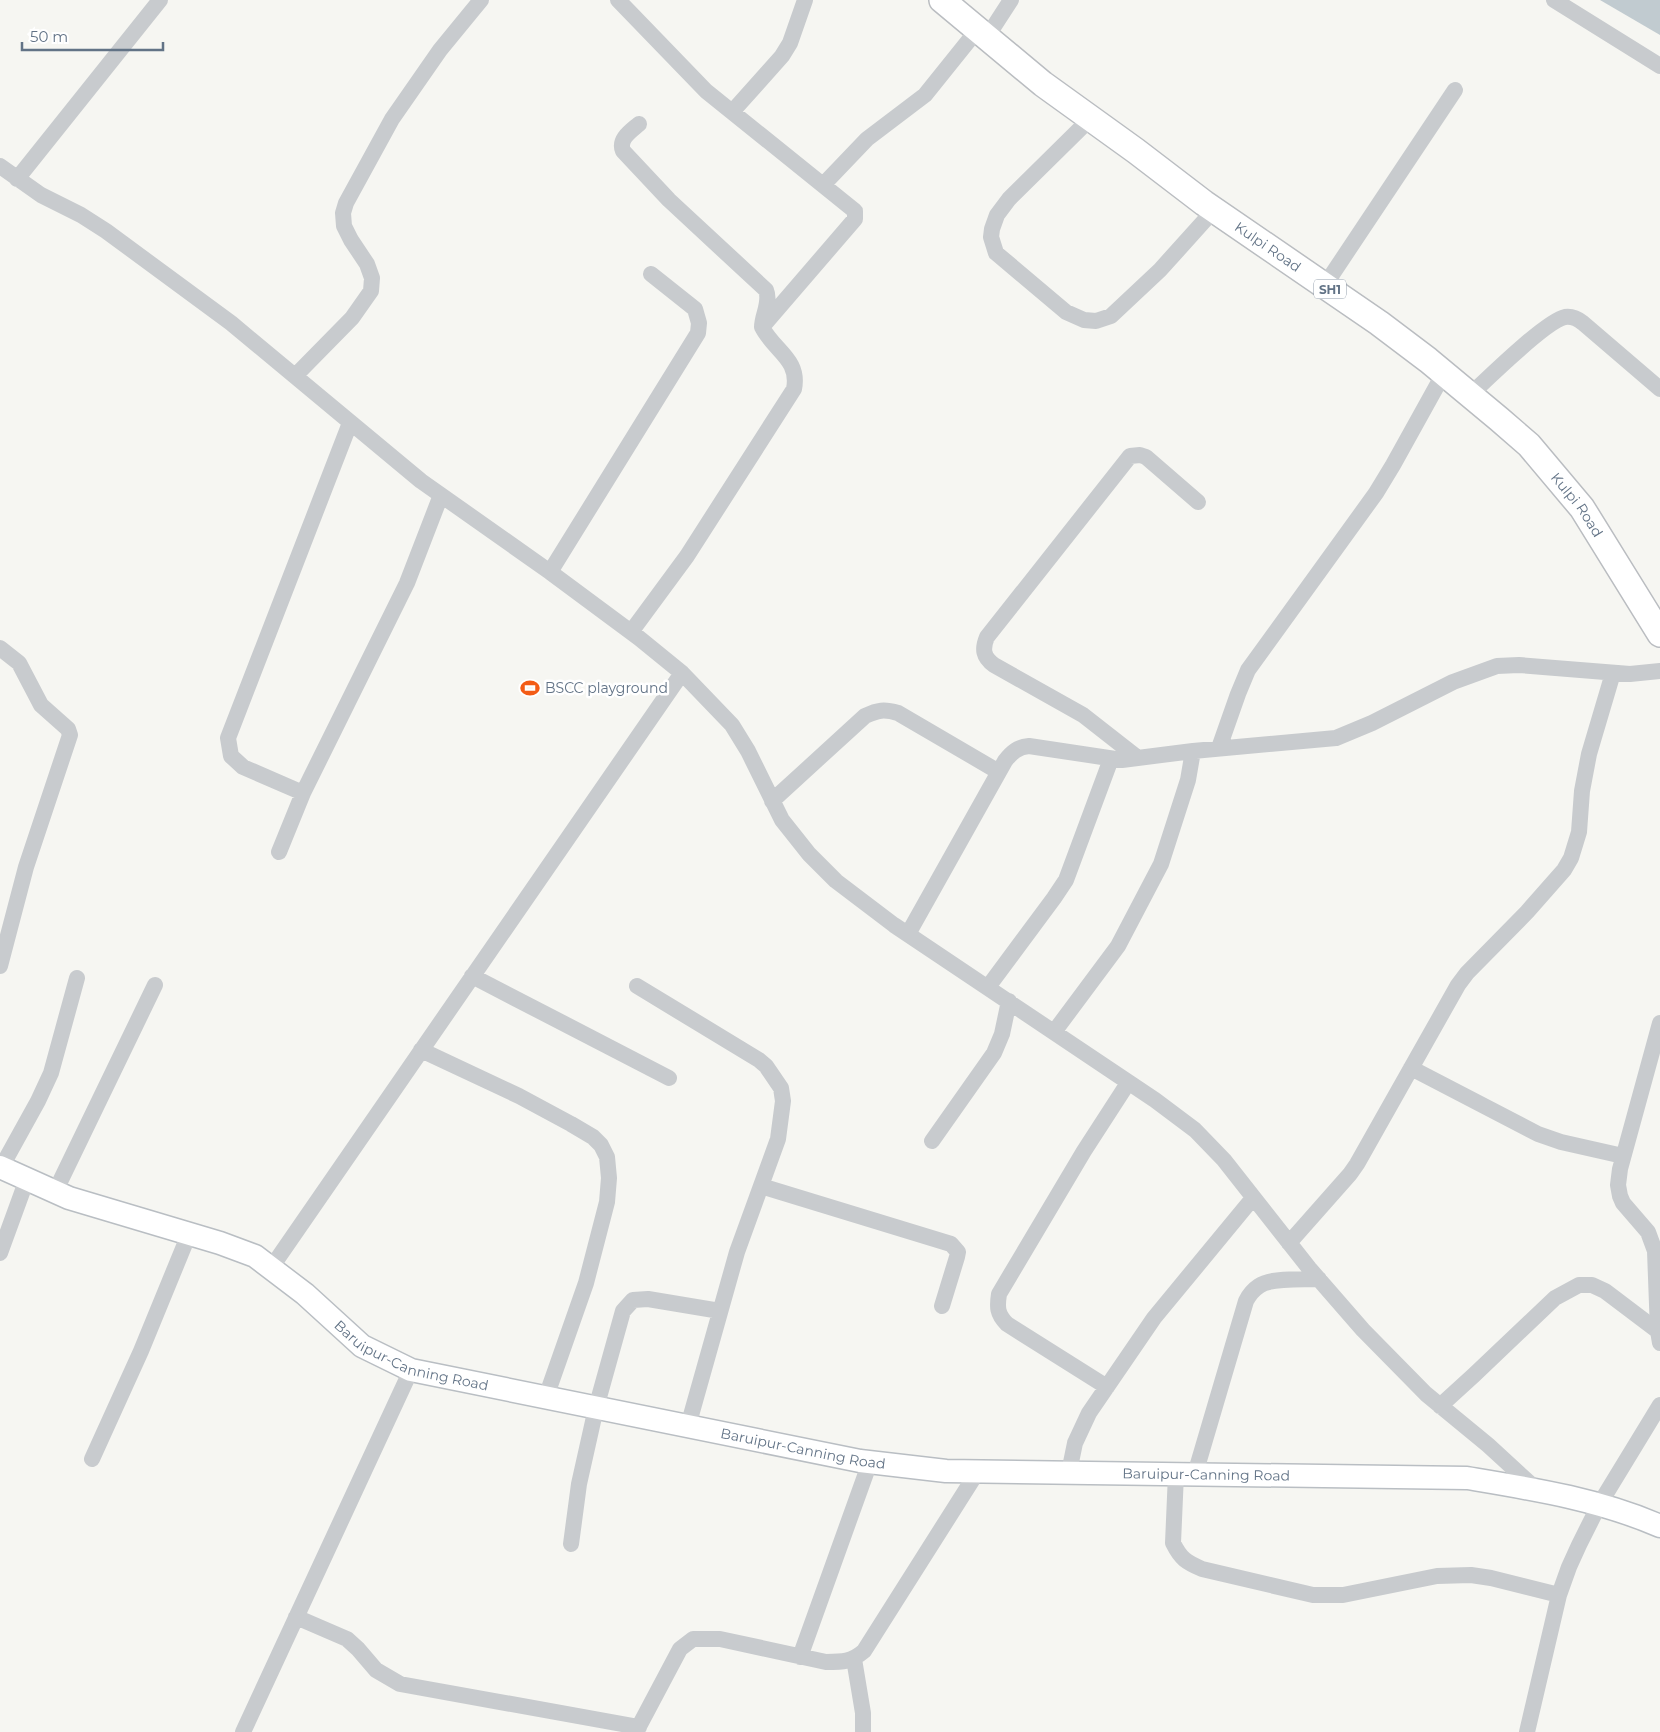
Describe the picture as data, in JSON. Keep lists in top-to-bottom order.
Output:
{
  "streets": {
    "main road": ["Kulpi Road", "SH1", "Baruipur-Canning Road"]
  },
  "places": {
    "sports": ["BSCC playground"]
  },
  "scale_bar": "50 m"
}
